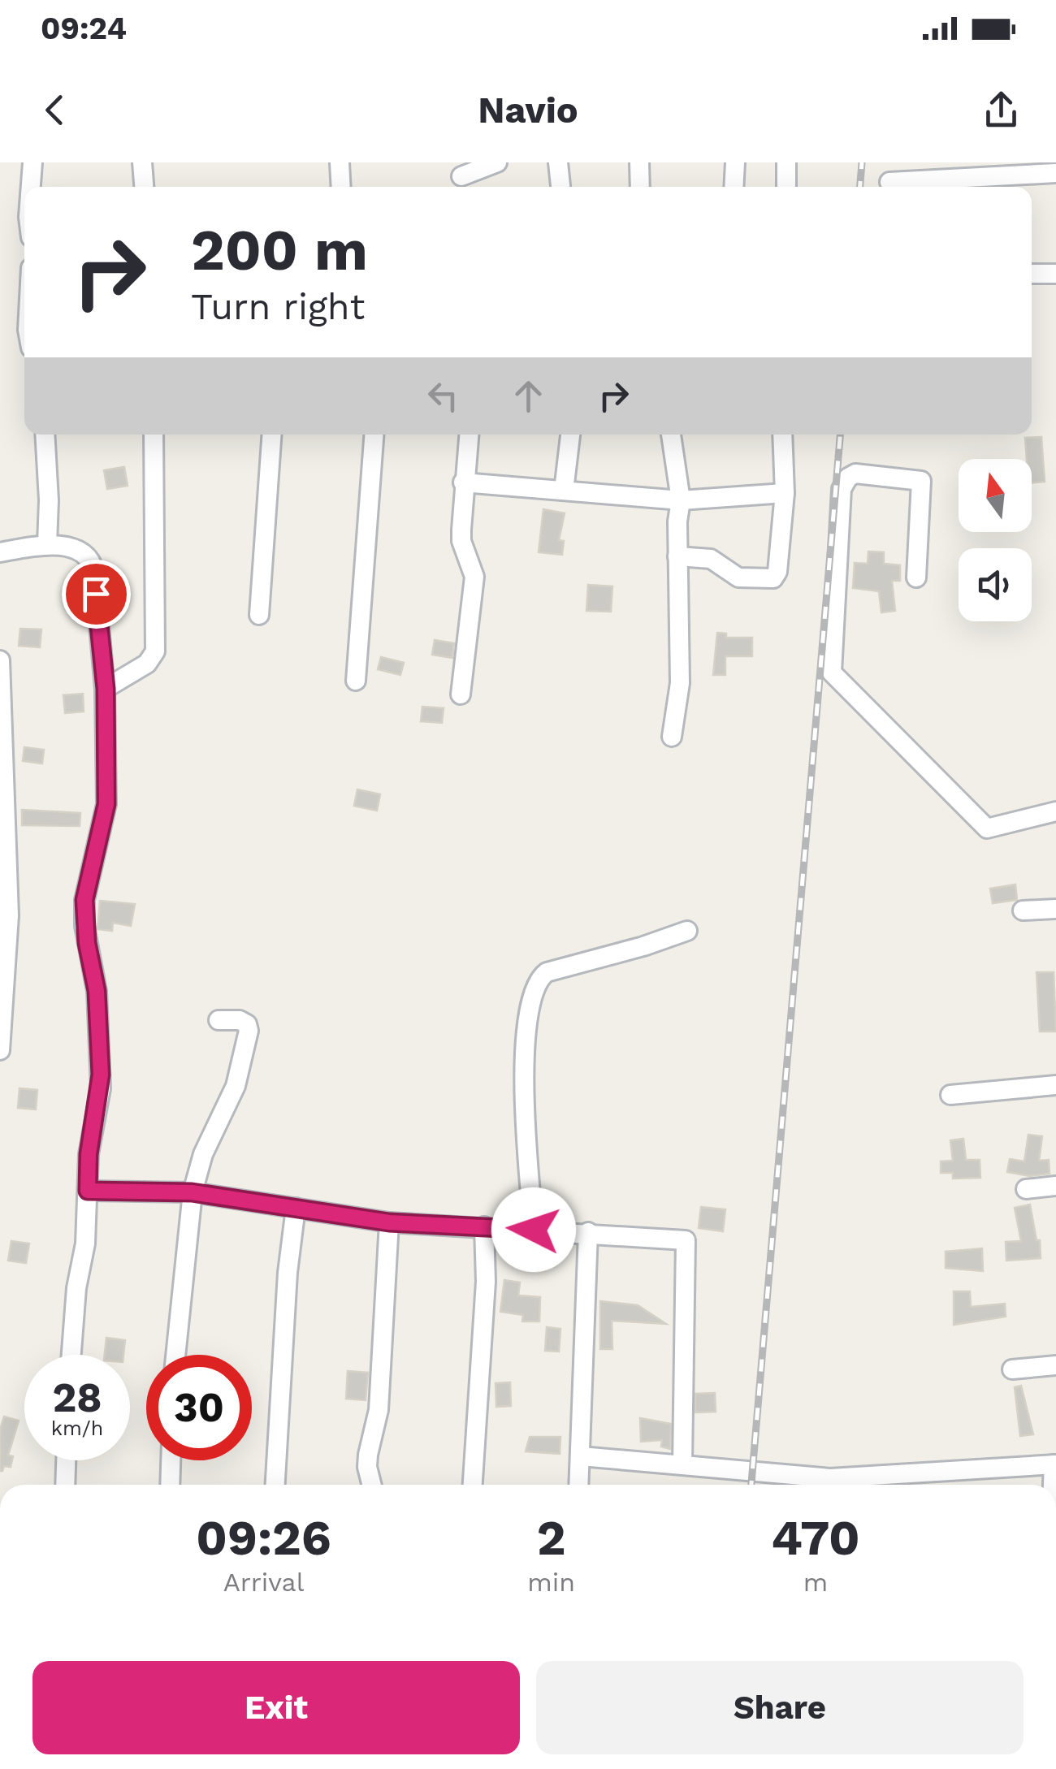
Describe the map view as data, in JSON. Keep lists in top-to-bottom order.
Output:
{
  "north": "top",
  "page": {
    "status": "09:24",
    "header": "Navio",
    "turn": ["200 m", "Turn right"],
    "speed": "28 km/h",
    "limit": "30",
    "eta": [
      "09:26",
      "Arrival",
      "2",
      "min",
      "470",
      "m"
    ],
    "buttons": ["Exit", "Share"]
  }
}
